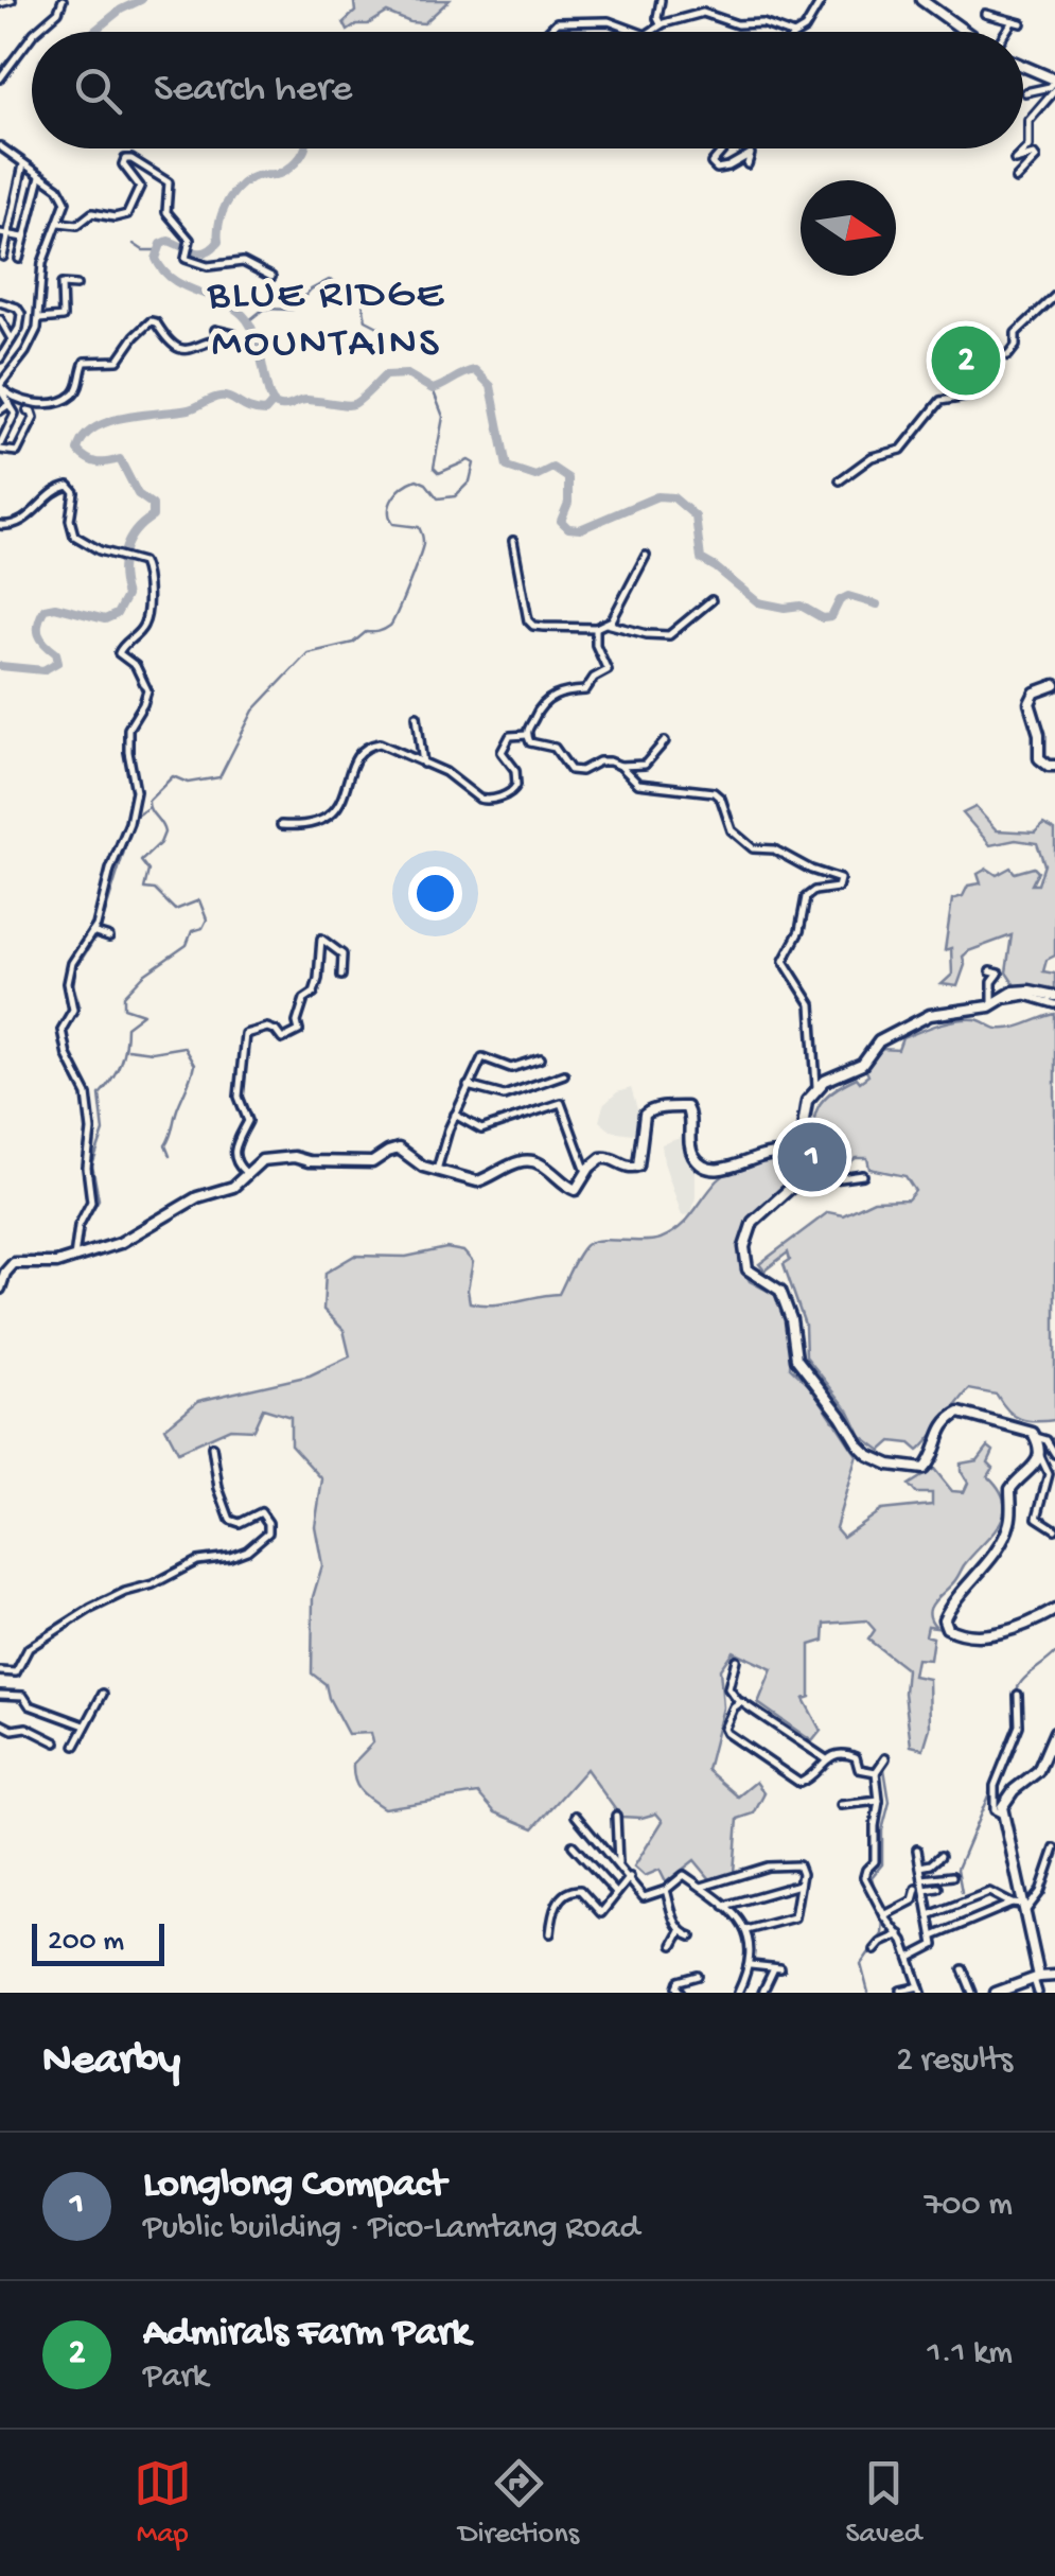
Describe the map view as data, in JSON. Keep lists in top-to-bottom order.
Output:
{
  "districts": ["BLUE RIDGE MOUNTAINS"],
  "scale_bar": "200 m",
  "north": "right",
  "page": {
    "search": "Search here",
    "pins": ["2", "1"],
    "scale": "200 m",
    "heading": ["Nearby", "2 results"],
    "list": [
      {
        "mark": "1",
        "name": "Longlong Compact",
        "note": "Public building · Pico-Lamtang Road",
        "value": "700 m"
      },
      {
        "mark": "2",
        "name": "Admirals Farm Park",
        "note": "Park",
        "value": "1.1 km"
      }
    ],
    "nav": ["Map", "Directions", "Saved"]
  }
}
